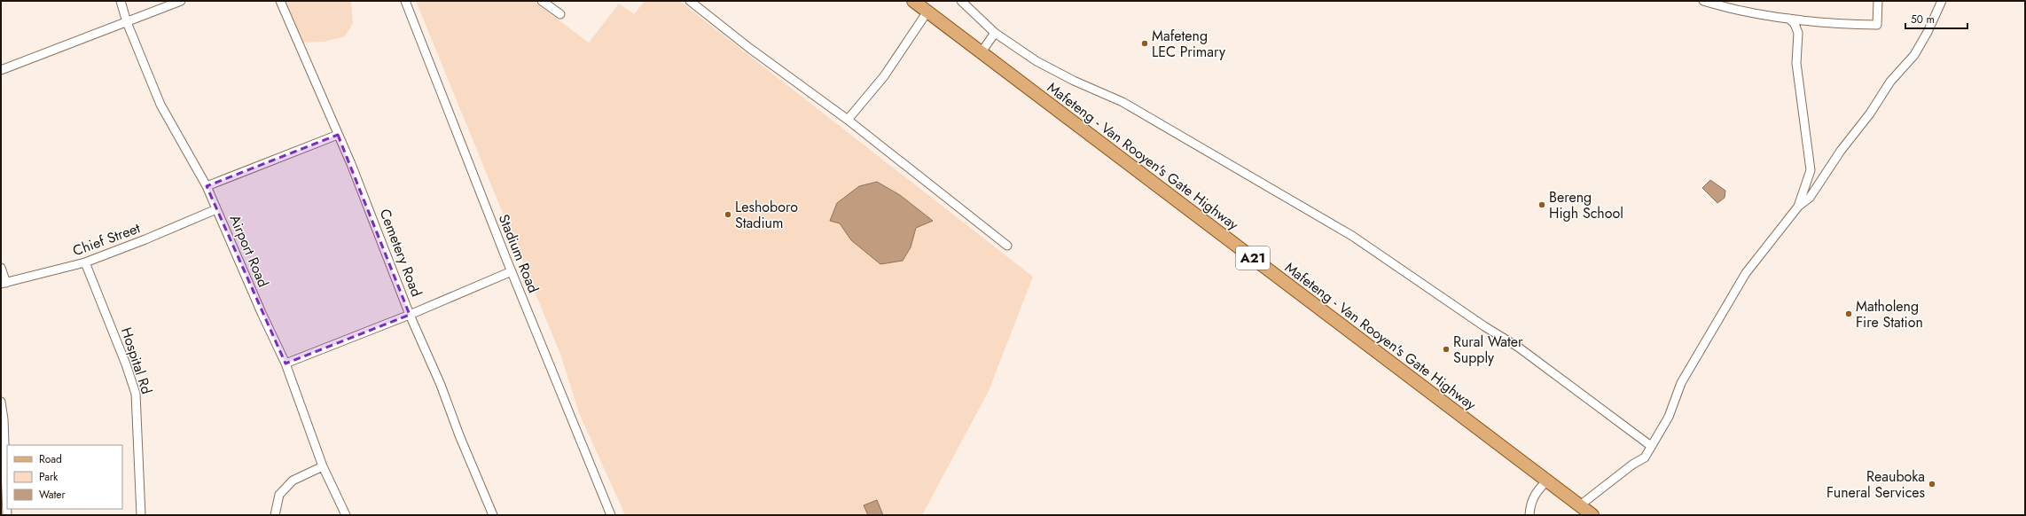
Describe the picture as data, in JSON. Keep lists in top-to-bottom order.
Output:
{
  "streets": {
    "main road": ["Mafeteng - Van Rooyen's Gate Highway", "A21"],
    "street": [
      "Chief Street",
      "Airport Road",
      "Cemetery Road",
      "Stadium Road",
      "Hospital Rd"
    ]
  },
  "crossings": [
    ["Chief Street", "Airport Road"],
    ["Chief Street", "Hospital Rd"]
  ],
  "places": [
    "Mafeteng LEC Primary",
    "Bereng High School",
    "Leshoboro Stadium",
    "Matholeng Fire Station",
    "Rural Water Supply",
    "Reauboka Funeral Services"
  ],
  "legend": ["Road", "Park", "Water"],
  "scale_bar": "50 m"
}
